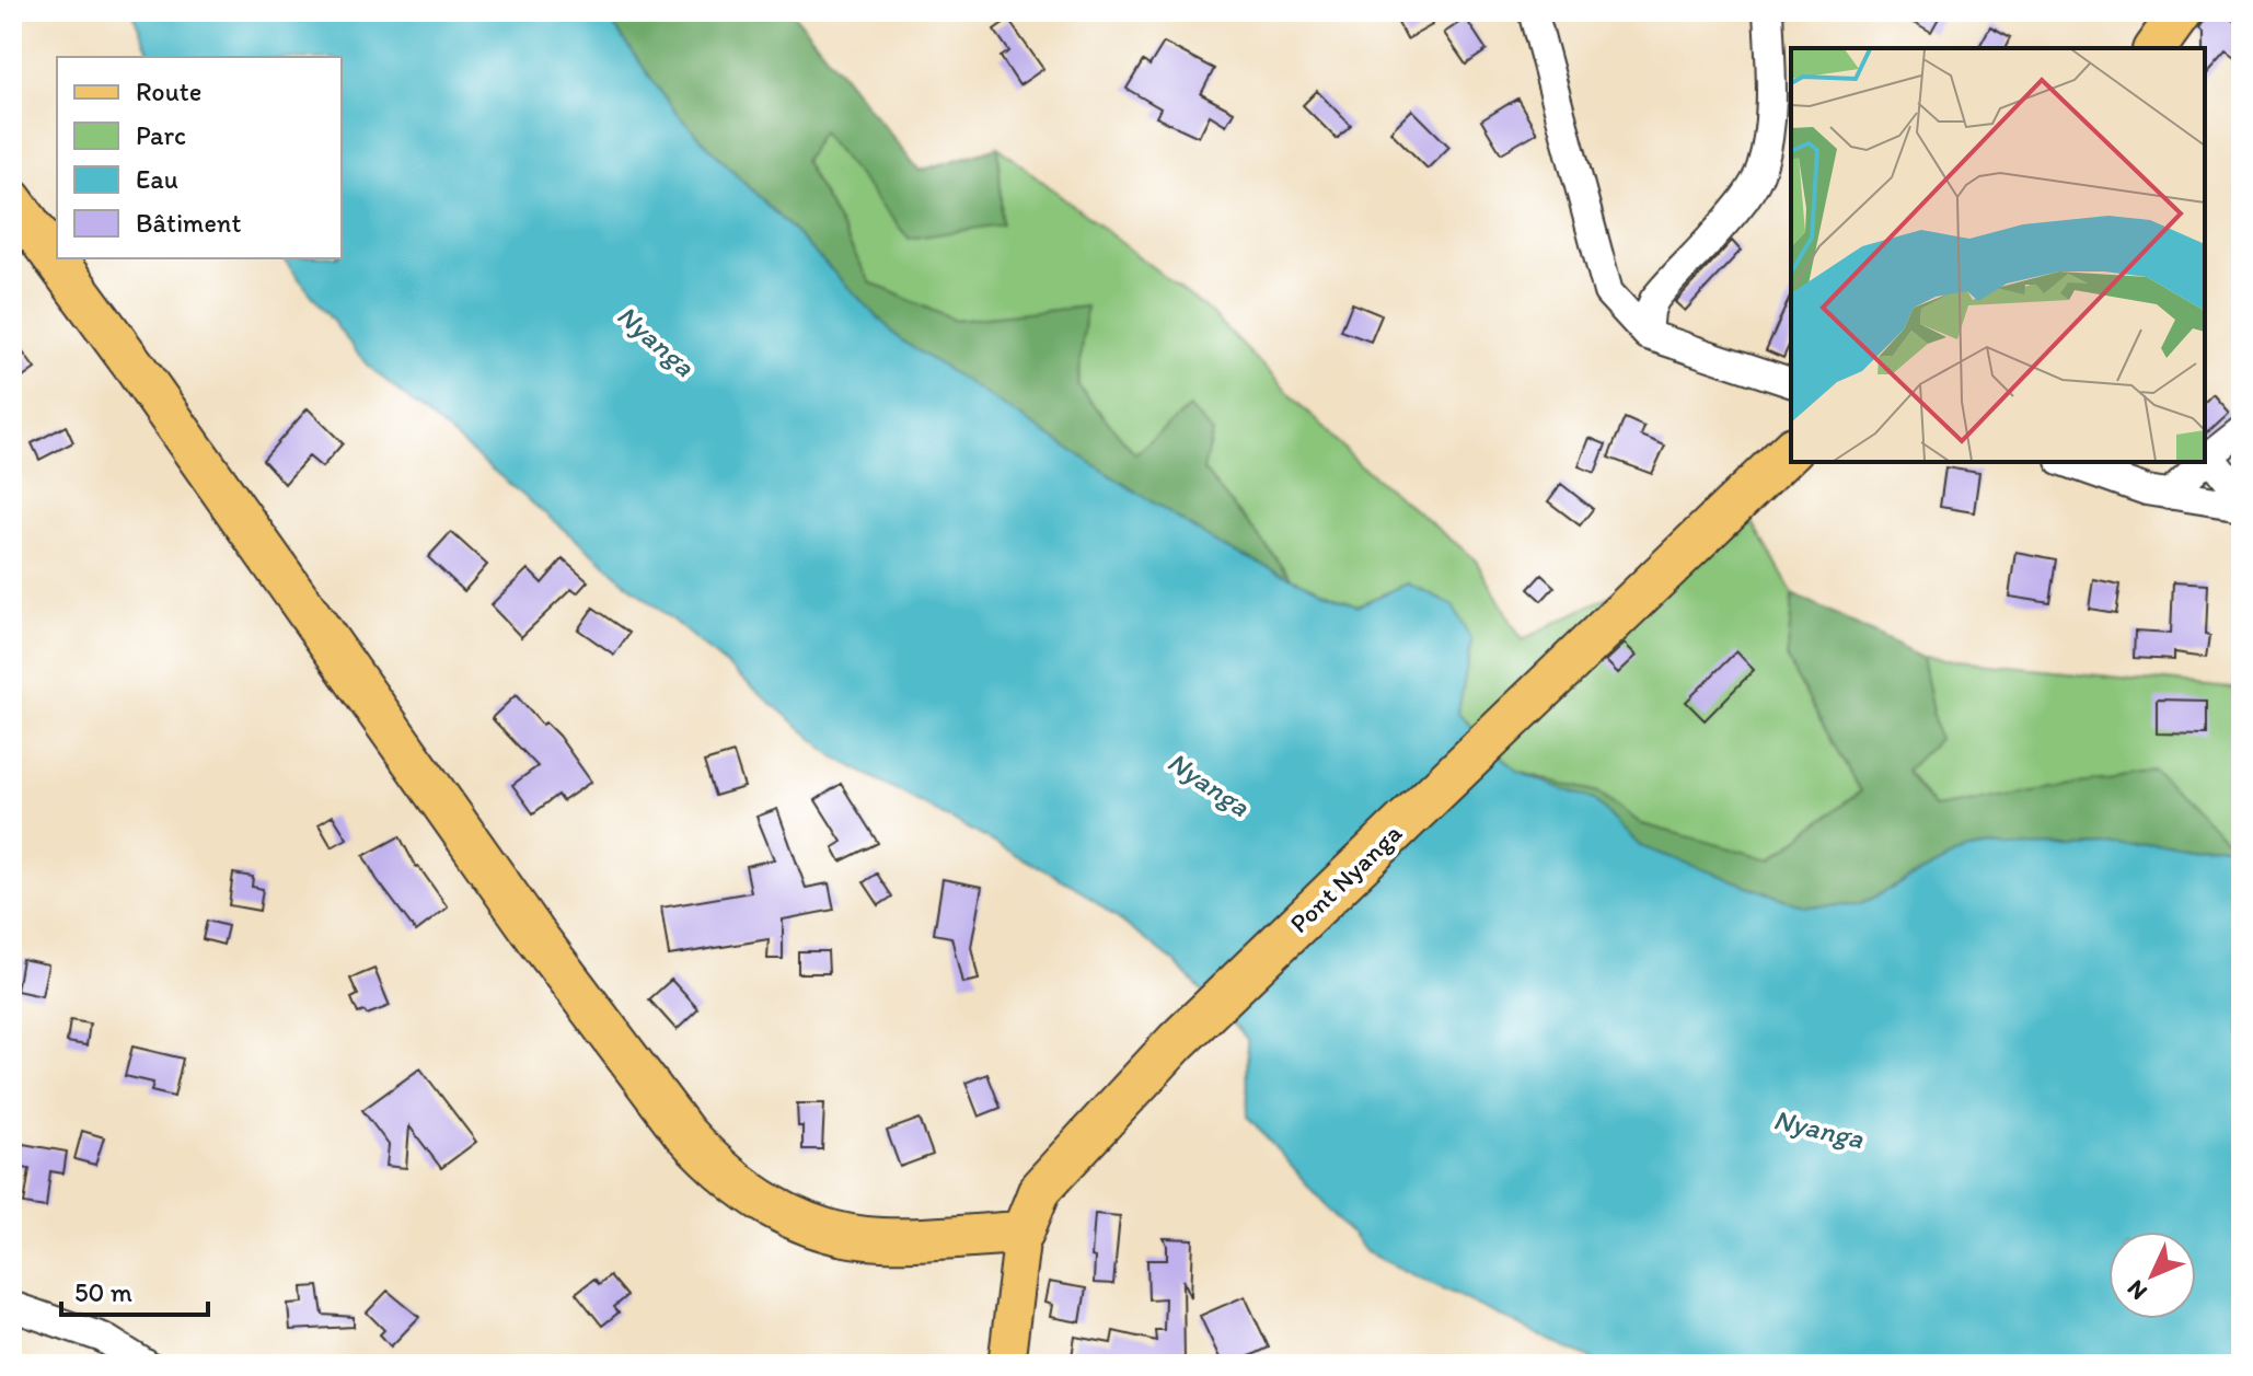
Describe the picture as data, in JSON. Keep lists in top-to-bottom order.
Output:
{
  "streets": {
    "highway": ["Pont Nyanga"]
  },
  "water": ["Nyanga"],
  "legend": [
    "Route",
    "Parc",
    "Eau",
    "Bâtiment"
  ],
  "scale_bar": "50 m",
  "north": "bottom left"
}
